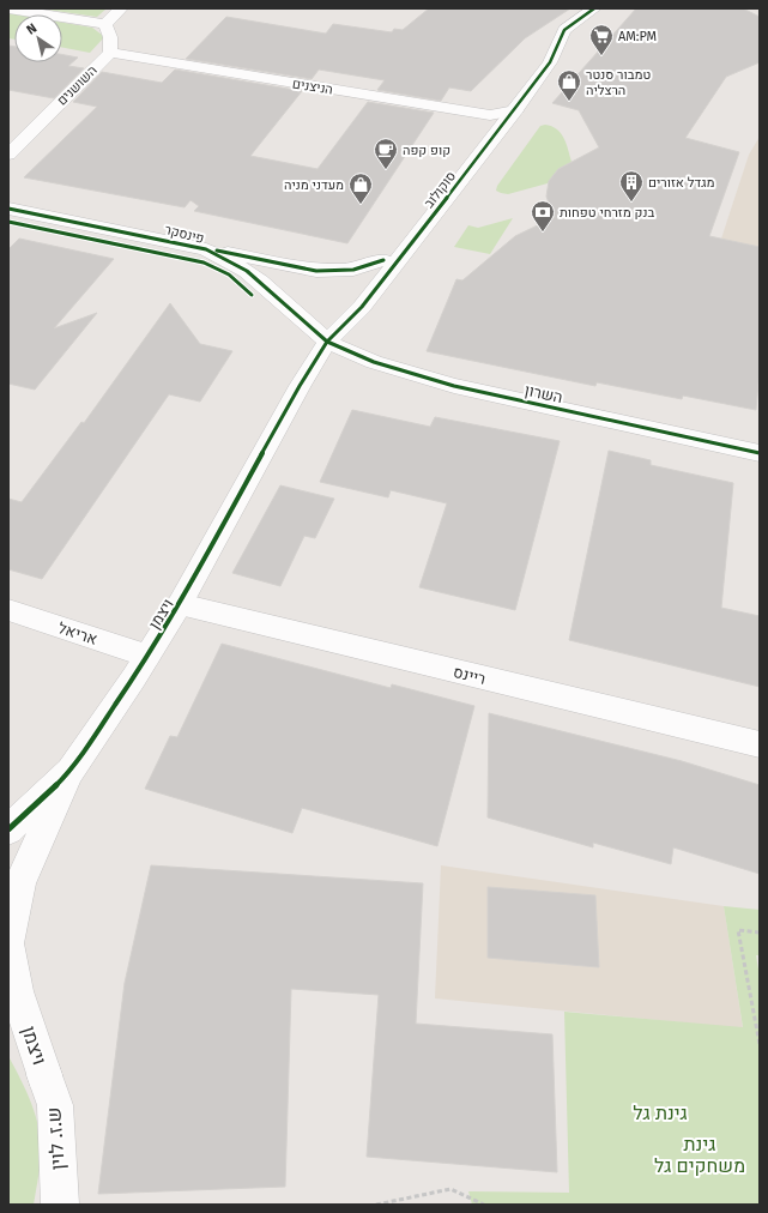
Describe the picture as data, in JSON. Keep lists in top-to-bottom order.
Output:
{
  "streets": {
    "street": [
      "השושנים",
      "הניצנים",
      "סוקולוב",
      "פינסקר",
      "השרון",
      "ויצמן",
      "אריאל",
      "ריינס",
      "ש.ז. לוין"
    ]
  },
  "crossings": [
    ["השושנים", "הניצנים"],
    ["הניצנים", "סוקולוב"],
    ["סוקולוב", "פינסקר"],
    ["סוקולוב", "השרון"],
    ["סוקולוב", "ויצמן"],
    ["פינסקר", "השרון"],
    ["ויצמן", "אריאל"],
    ["ויצמן", "ריינס"],
    ["ויצמן", "ש.ז. לוין"]
  ],
  "parks": ["גינת גל", "גינת משחקים גל"],
  "places": {
    "supermarket": ["AM:PM"],
    "shop": ["טמבור סנטר הרצליה", "מעדני מניה"],
    "cafe": ["קופ קפה"],
    "building": ["מגדל אזורים"],
    "bank": ["בנק מזרחי טפחות"]
  },
  "north": "top left"
}
